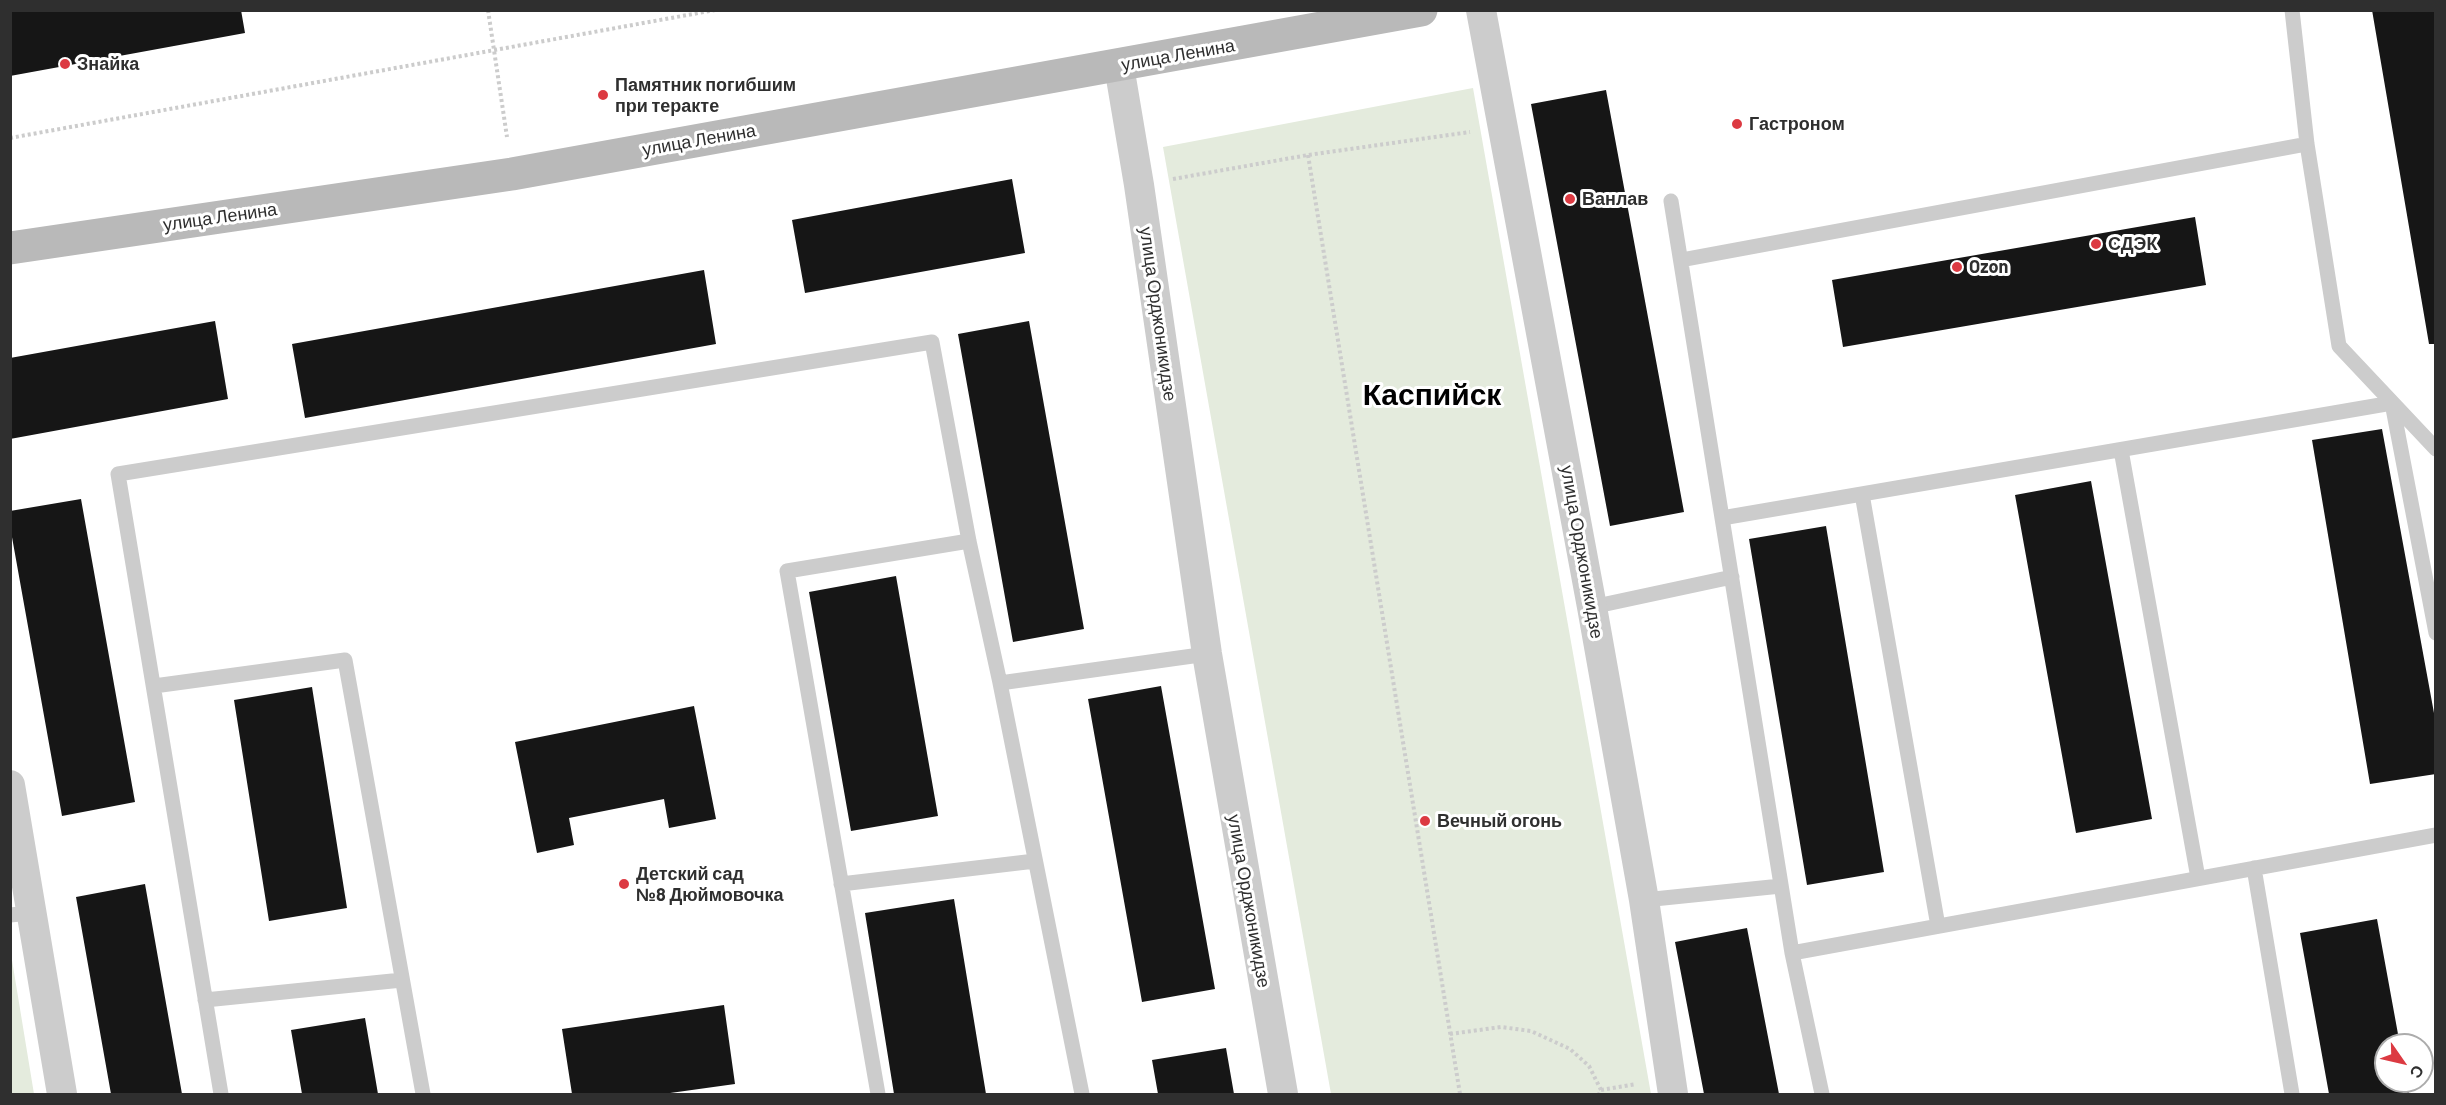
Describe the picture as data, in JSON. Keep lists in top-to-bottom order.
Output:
{
  "streets": {
    "street": ["улица Ленина", "улица Орджоникидзе"]
  },
  "crossings": [
    ["улица Ленина", "улица Орджоникидзе"]
  ],
  "districts": ["Каспийск"],
  "places": [
    "Знайка",
    "Памятник погибшим при теракте",
    "Гастроном",
    "Ванлав",
    "СДЭК",
    "Ozon",
    "Вечный огонь",
    "Детский сад №8 Дюймовочка"
  ],
  "north": "bottom right"
}
